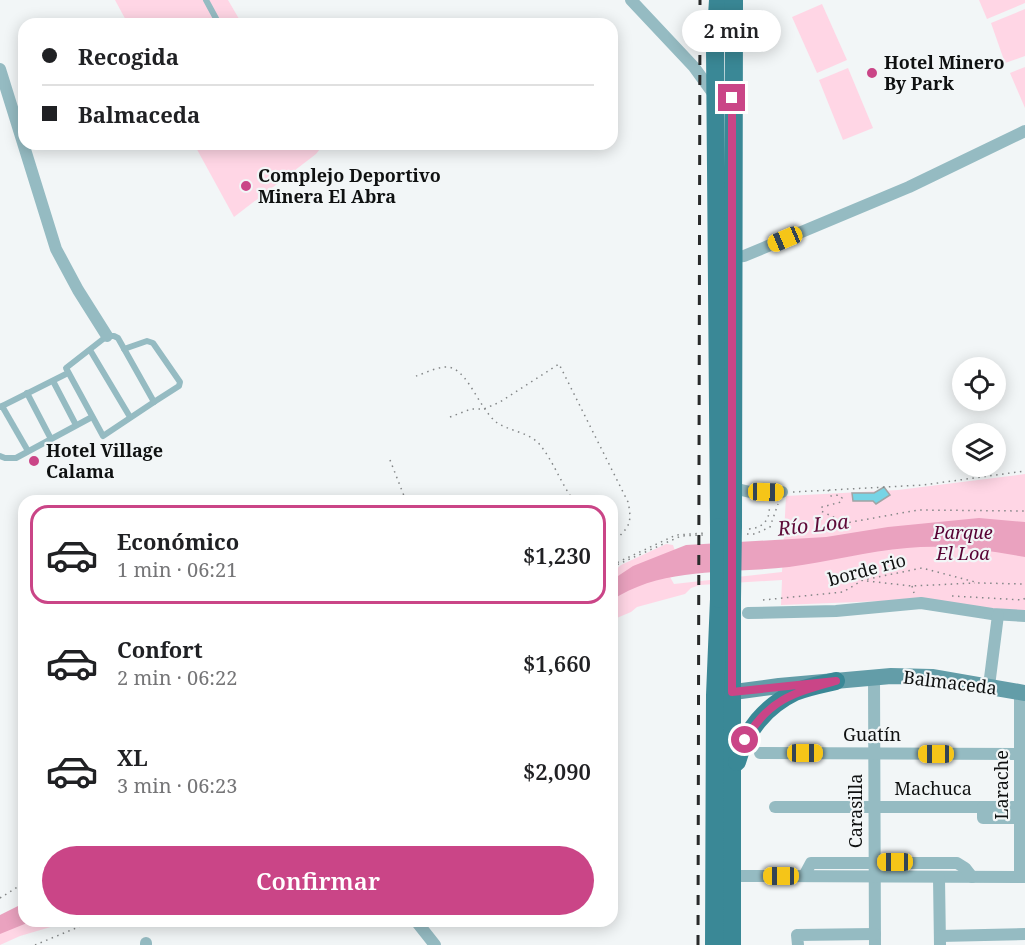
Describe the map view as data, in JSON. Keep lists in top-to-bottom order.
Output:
{
  "streets": {
    "main road": ["Balmaceda"],
    "street": [
      "Guatín",
      "Larache",
      "Machuca",
      "Carasilla"
    ],
    "path": ["borde rio"]
  },
  "crossings": [
    ["Balmaceda", "Larache"],
    ["Balmaceda", "Carasilla"],
    ["Guatín", "Larache"],
    ["Guatín", "Carasilla"],
    ["Larache", "Machuca"],
    ["Machuca", "Carasilla"]
  ],
  "water": ["Río Loa"],
  "parks": ["Parque El Loa"],
  "places": ["Hotel Minero By Park", "Complejo Deportivo Minera El Abra", "Hotel Village Calama"],
  "page": {
    "bubble": "2 min",
    "banner": ["Recogida", "Balmaceda"],
    "list": [
      {
        "name": "Económico",
        "note": "1 min · 06:21",
        "value": "$1,230"
      },
      {
        "name": "Confort",
        "note": "2 min · 06:22",
        "value": "$1,660"
      },
      {
        "name": "XL",
        "note": "3 min · 06:23",
        "value": "$2,090"
      }
    ],
    "buttons": "Confirmar"
  }
}
